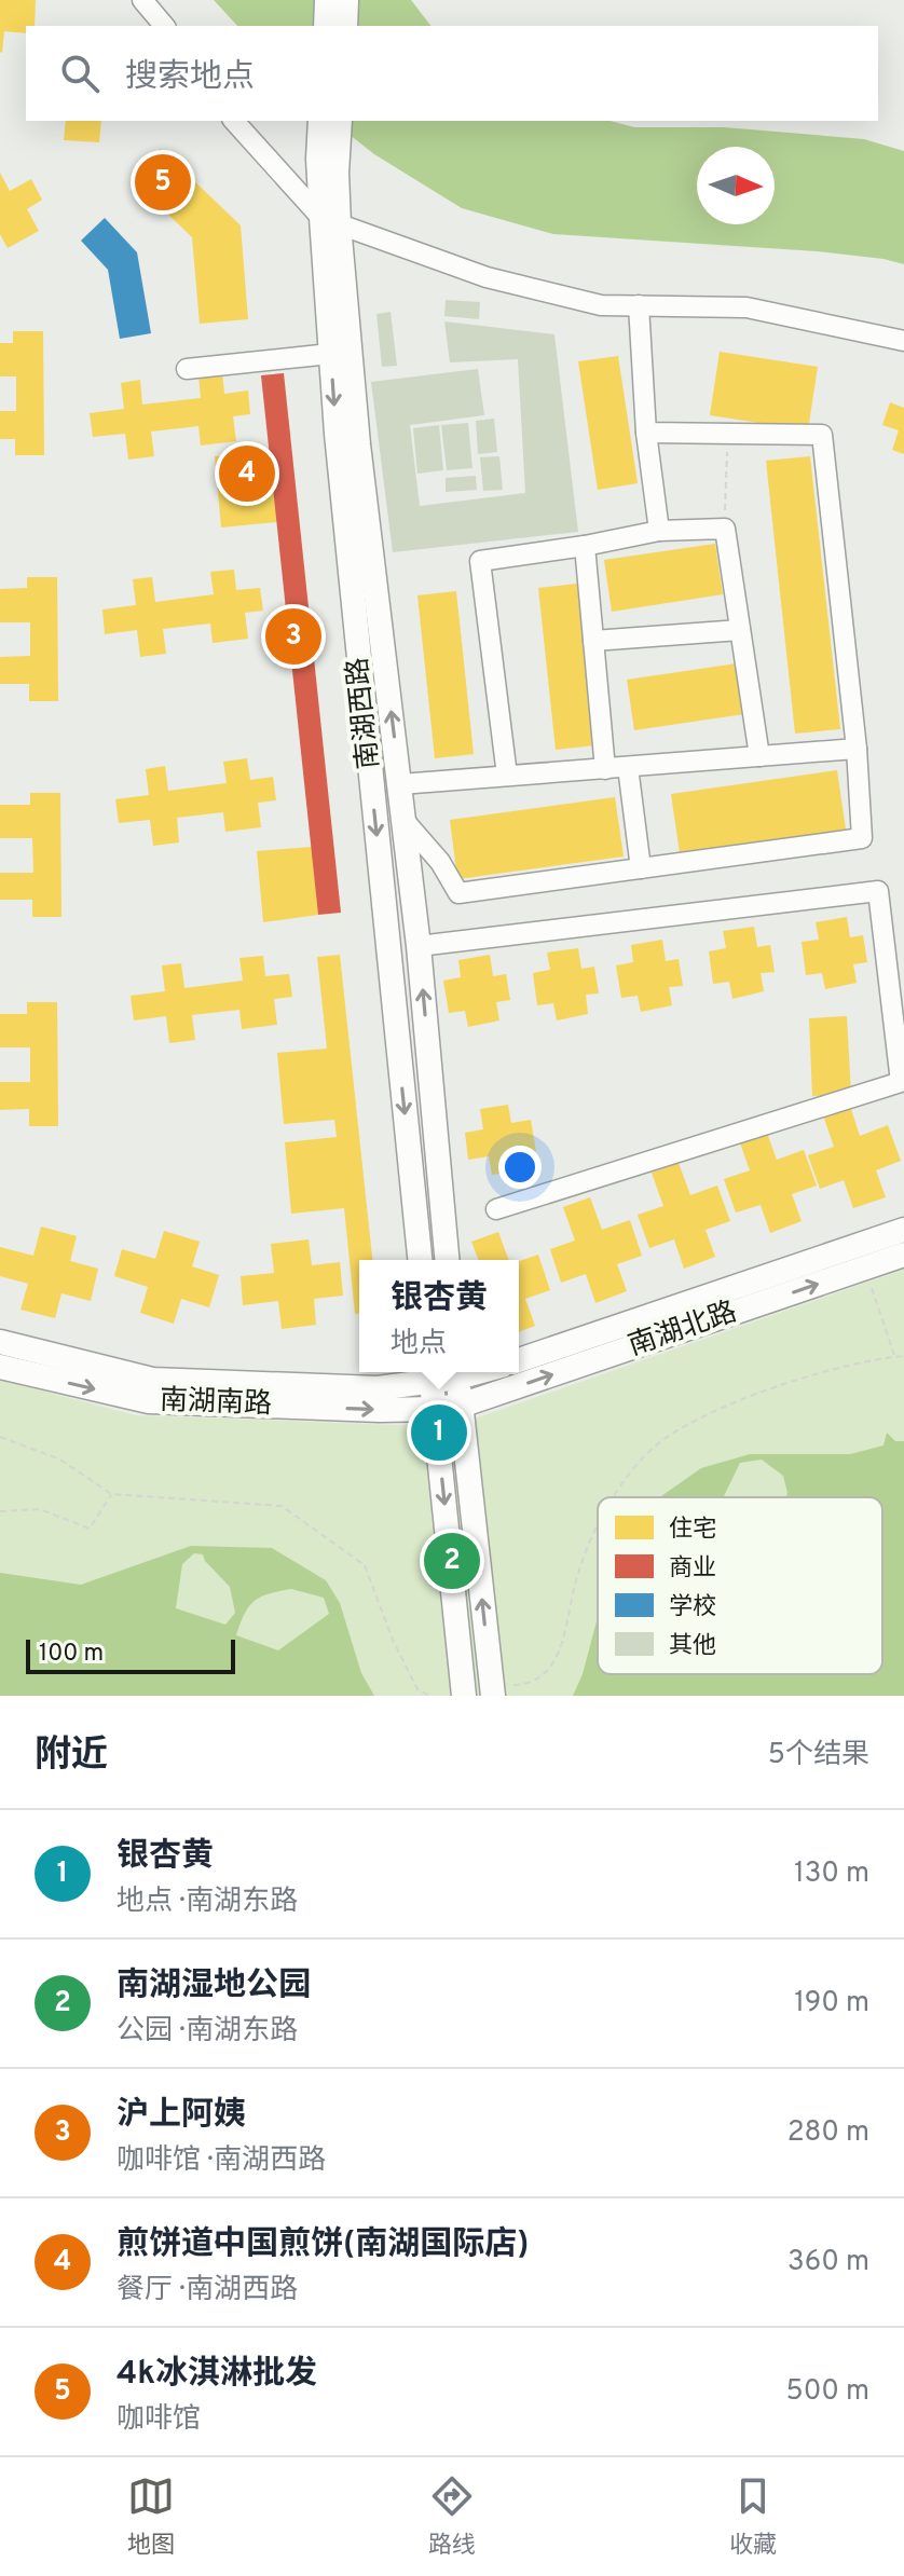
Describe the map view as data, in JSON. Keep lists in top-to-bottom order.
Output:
{
  "streets": {
    "main road": ["南湖西路", "南湖北路", "南湖南路"]
  },
  "crossings": [
    ["南湖北路", "南湖南路"]
  ],
  "legend": [
    "住宅",
    "商业",
    "学校",
    "其他"
  ],
  "scale_bar": "100 m",
  "north": "right",
  "page": {
    "search": "搜索地点",
    "pins": [
      "5",
      "4",
      "3",
      "1",
      "2"
    ],
    "popup": ["银杏黄", "地点"],
    "scale": "100 m",
    "heading": ["附近", "5个结果"],
    "list": [
      {
        "mark": "1",
        "name": "银杏黄",
        "note": "地点 · 南湖东路",
        "value": "130 m"
      },
      {
        "mark": "2",
        "name": "南湖湿地公园",
        "note": "公园 · 南湖东路",
        "value": "190 m"
      },
      {
        "mark": "3",
        "name": "沪上阿姨",
        "note": "咖啡馆 · 南湖西路",
        "value": "280 m"
      },
      {
        "mark": "4",
        "name": "煎饼道·中国煎饼(南湖国际店)",
        "note": "餐厅 · 南湖西路",
        "value": "360 m"
      },
      {
        "mark": "5",
        "name": "4k冰淇淋批发",
        "note": "咖啡馆",
        "value": "500 m"
      }
    ],
    "nav": ["地图", "路线", "收藏"]
  }
}
